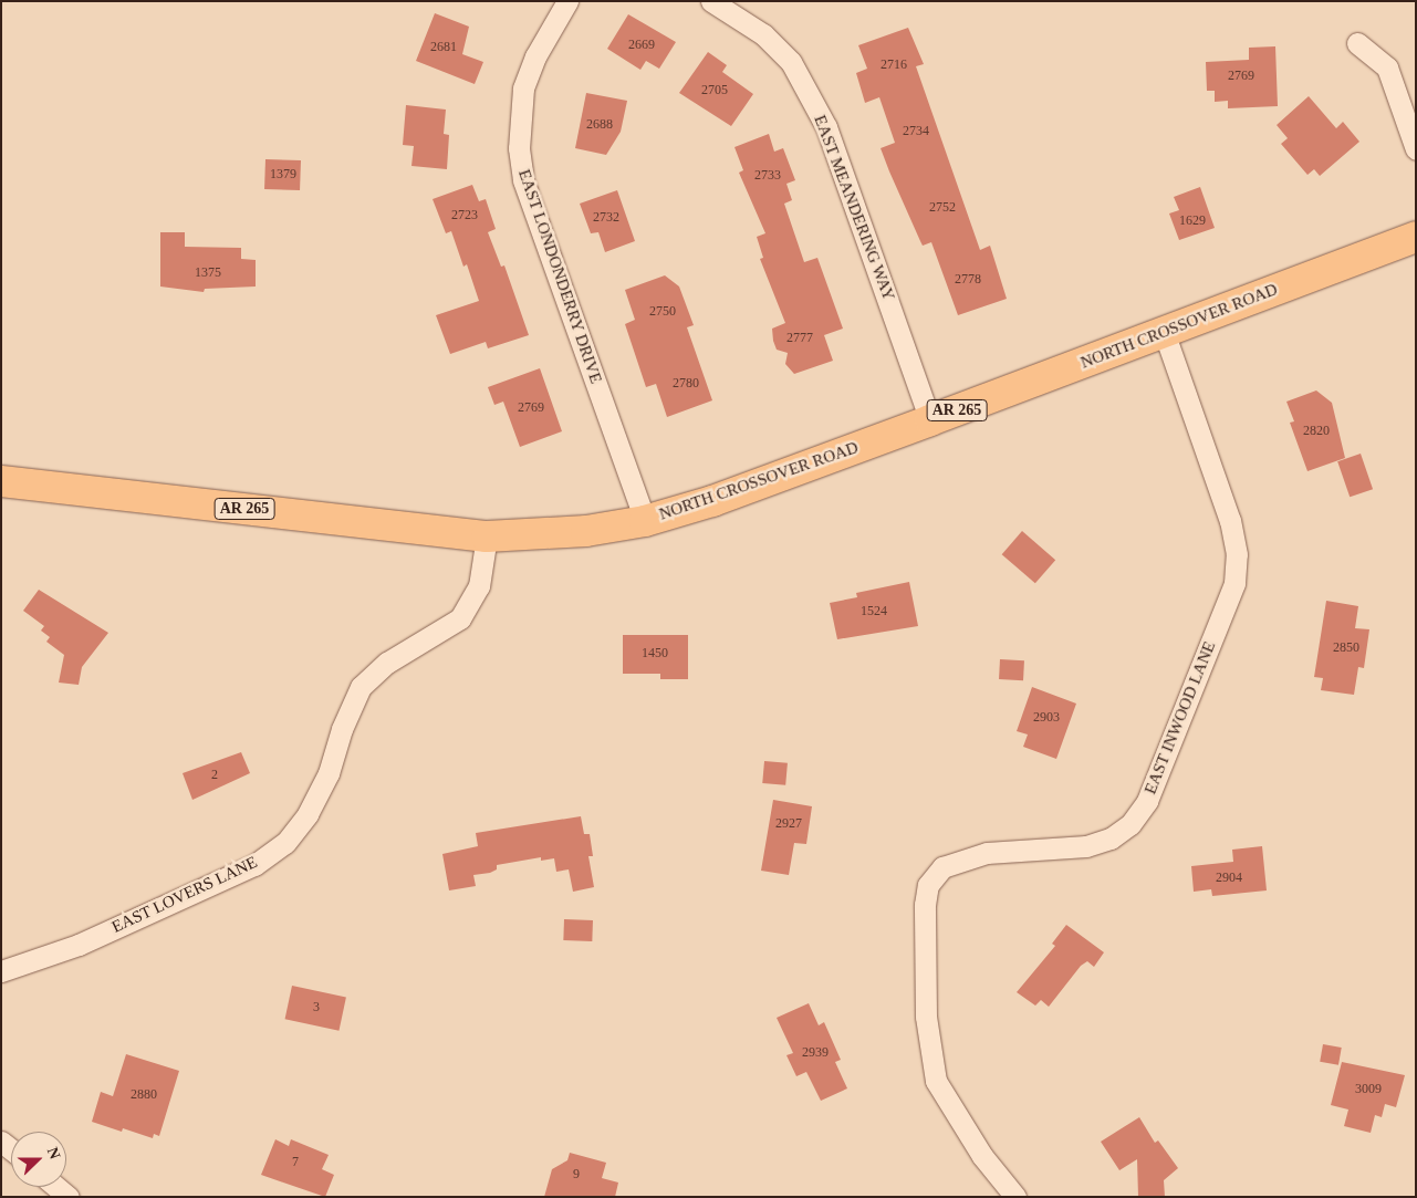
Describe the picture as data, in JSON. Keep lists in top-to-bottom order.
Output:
{
  "streets": {
    "main road": ["NORTH CROSSOVER ROAD", "AR 265"],
    "street": [
      "EAST MEANDERING WAY",
      "EAST LONDONDERRY DRIVE",
      "EAST INWOOD LANE",
      "EAST LOVERS LANE"
    ]
  },
  "crossings": [
    ["EAST MEANDERING WAY", "NORTH CROSSOVER ROAD"],
    ["EAST LONDONDERRY DRIVE", "NORTH CROSSOVER ROAD"],
    ["NORTH CROSSOVER ROAD", "EAST INWOOD LANE"],
    ["NORTH CROSSOVER ROAD", "EAST LOVERS LANE"]
  ],
  "house_numbers": [
    "2669",
    "2681",
    "2716",
    "2769",
    "2705",
    "2688",
    "2734",
    "1379",
    "2733",
    "2752",
    "2723",
    "2732",
    "1629",
    "1375",
    "2778",
    "2750",
    "2777",
    "2780",
    "2769",
    "2820",
    "1524",
    "2850",
    "1450",
    "2903",
    "2",
    "2927",
    "2904",
    "3",
    "2939",
    "3009",
    "2880",
    "7",
    "9"
  ],
  "north": "right"
}
